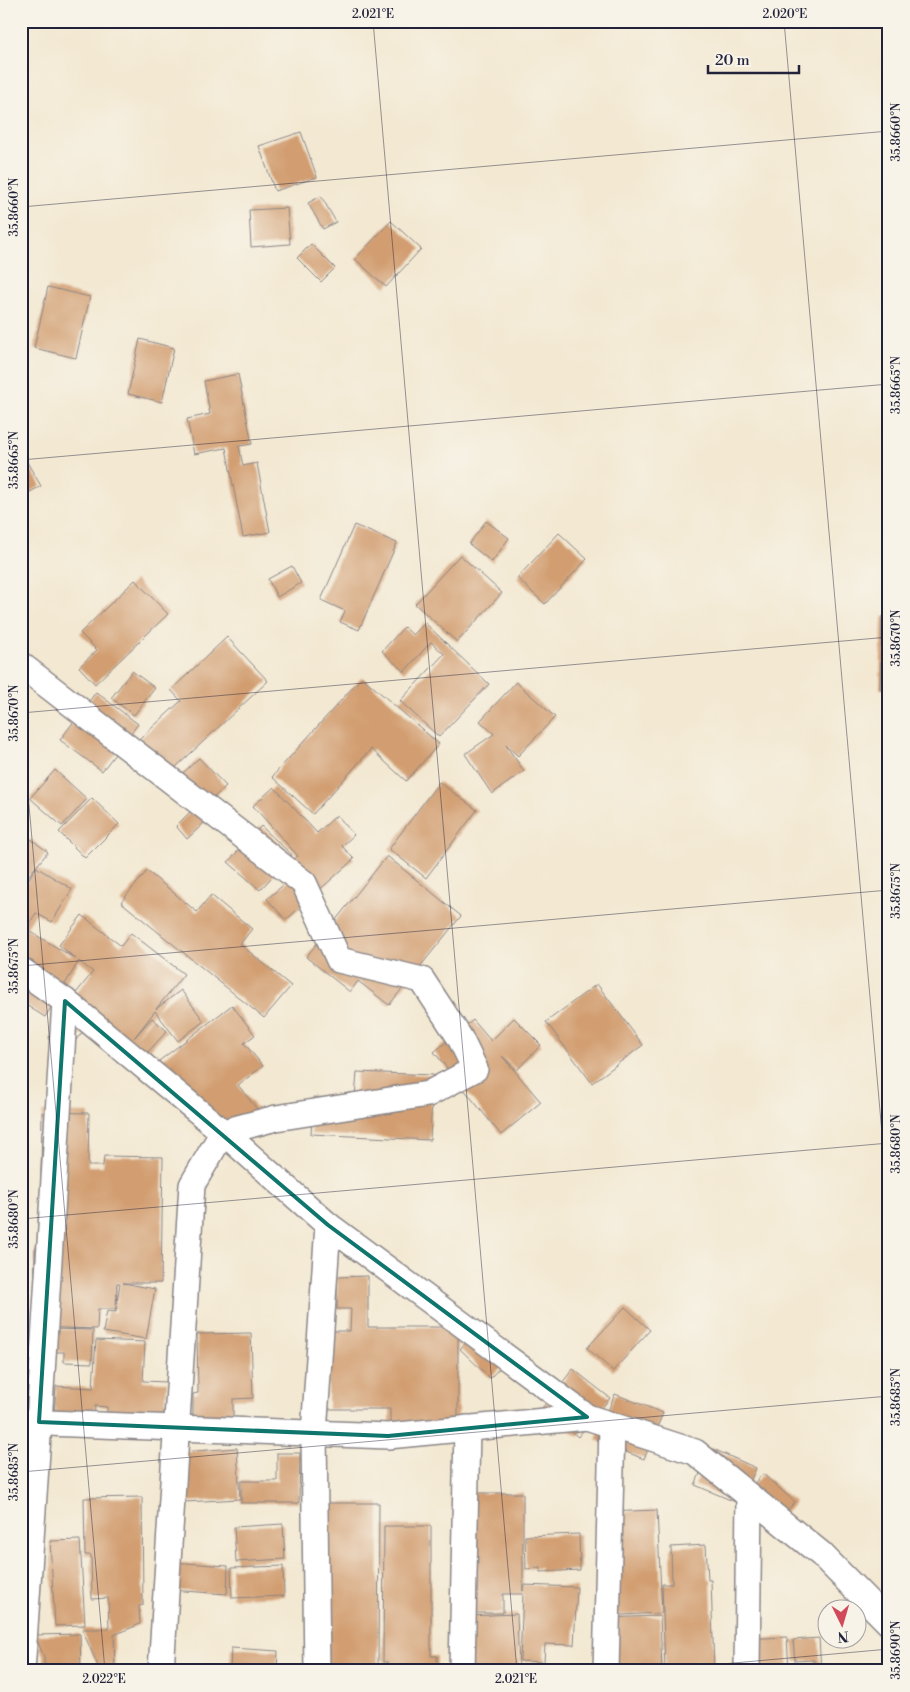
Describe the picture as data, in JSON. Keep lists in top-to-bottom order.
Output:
{
  "scale_bar": "20 m",
  "north": "bottom",
  "coordinates": [
    "2.021°E",
    "2.020°E",
    "35.8660°N",
    "35.8665°N",
    "35.8670°N",
    "35.8675°N",
    "35.8680°N",
    "35.8685°N",
    "35.8690°N",
    "2.022°E"
  ]
}
